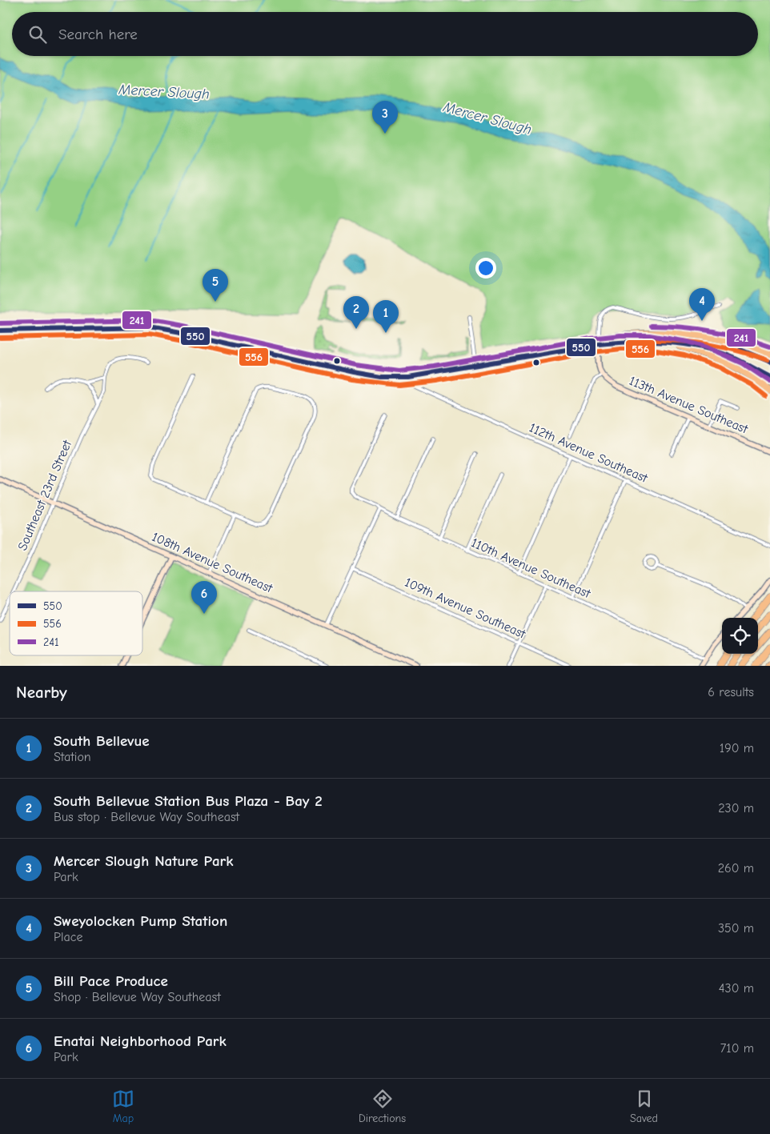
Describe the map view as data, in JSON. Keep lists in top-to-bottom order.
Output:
{
  "streets": {
    "street": [
      "113th Avenue Southeast",
      "112th Avenue Southeast",
      "Southeast 23rd Street",
      "108th Avenue Southeast",
      "110th Avenue Southeast",
      "109th Avenue Southeast"
    ]
  },
  "crossings": [
    ["Southeast 23rd Street", "108th Avenue Southeast"]
  ],
  "water": ["Mercer Slough"],
  "lines": ["transit line 241", "transit line 550", "transit line 556"],
  "legend": ["550", "556", "241"],
  "page": {
    "search": "Search here",
    "pins": [
      "3",
      "5",
      "4",
      "2",
      "1",
      "6"
    ],
    "heading": ["Nearby", "6 results"],
    "list": [
      {
        "mark": "1",
        "name": "South Bellevue",
        "note": "Station",
        "value": "190 m"
      },
      {
        "mark": "2",
        "name": "South Bellevue Station Bus Plaza - Bay 2",
        "note": "Bus stop · Bellevue Way Southeast",
        "value": "230 m"
      },
      {
        "mark": "3",
        "name": "Mercer Slough Nature Park",
        "note": "Park",
        "value": "260 m"
      },
      {
        "mark": "4",
        "name": "Sweyolocken Pump Station",
        "note": "Place",
        "value": "350 m"
      },
      {
        "mark": "5",
        "name": "Bill Pace Produce",
        "note": "Shop · Bellevue Way Southeast",
        "value": "430 m"
      },
      {
        "mark": "6",
        "name": "Enatai Neighborhood Park",
        "note": "Park",
        "value": "710 m"
      }
    ],
    "nav": ["Map", "Directions", "Saved"]
  }
}
